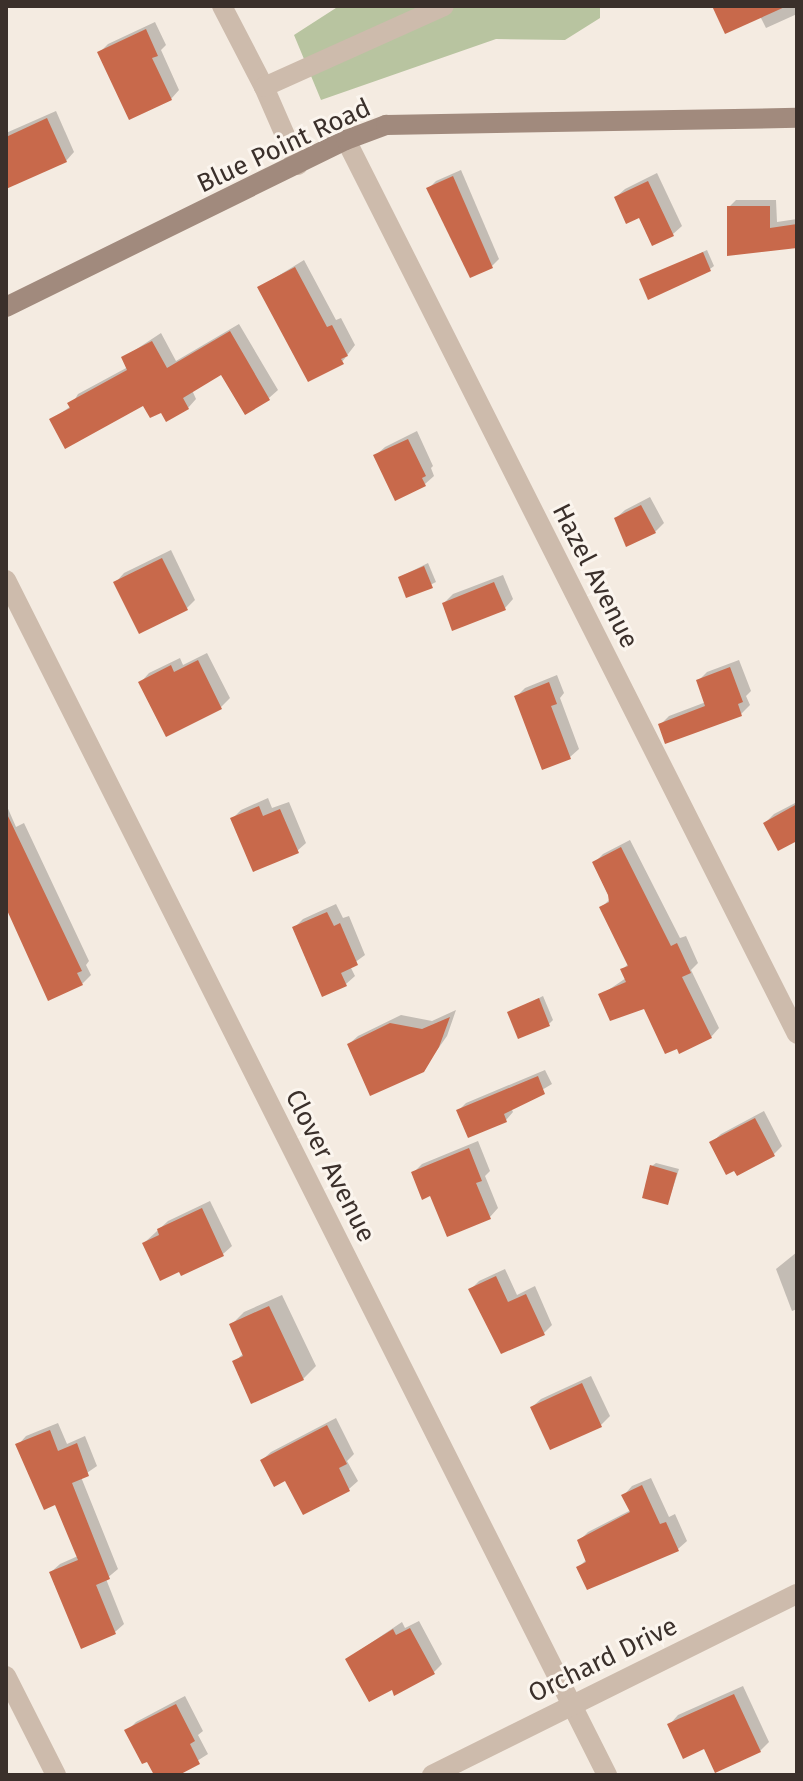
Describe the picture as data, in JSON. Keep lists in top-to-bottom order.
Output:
{
  "streets": {
    "street": [
      "Blue Point Road",
      "Hazel Avenue",
      "Clover Avenue",
      "Orchard Drive"
    ]
  },
  "crossings": [
    ["Blue Point Road", "Hazel Avenue"],
    ["Clover Avenue", "Orchard Drive"]
  ]
}
